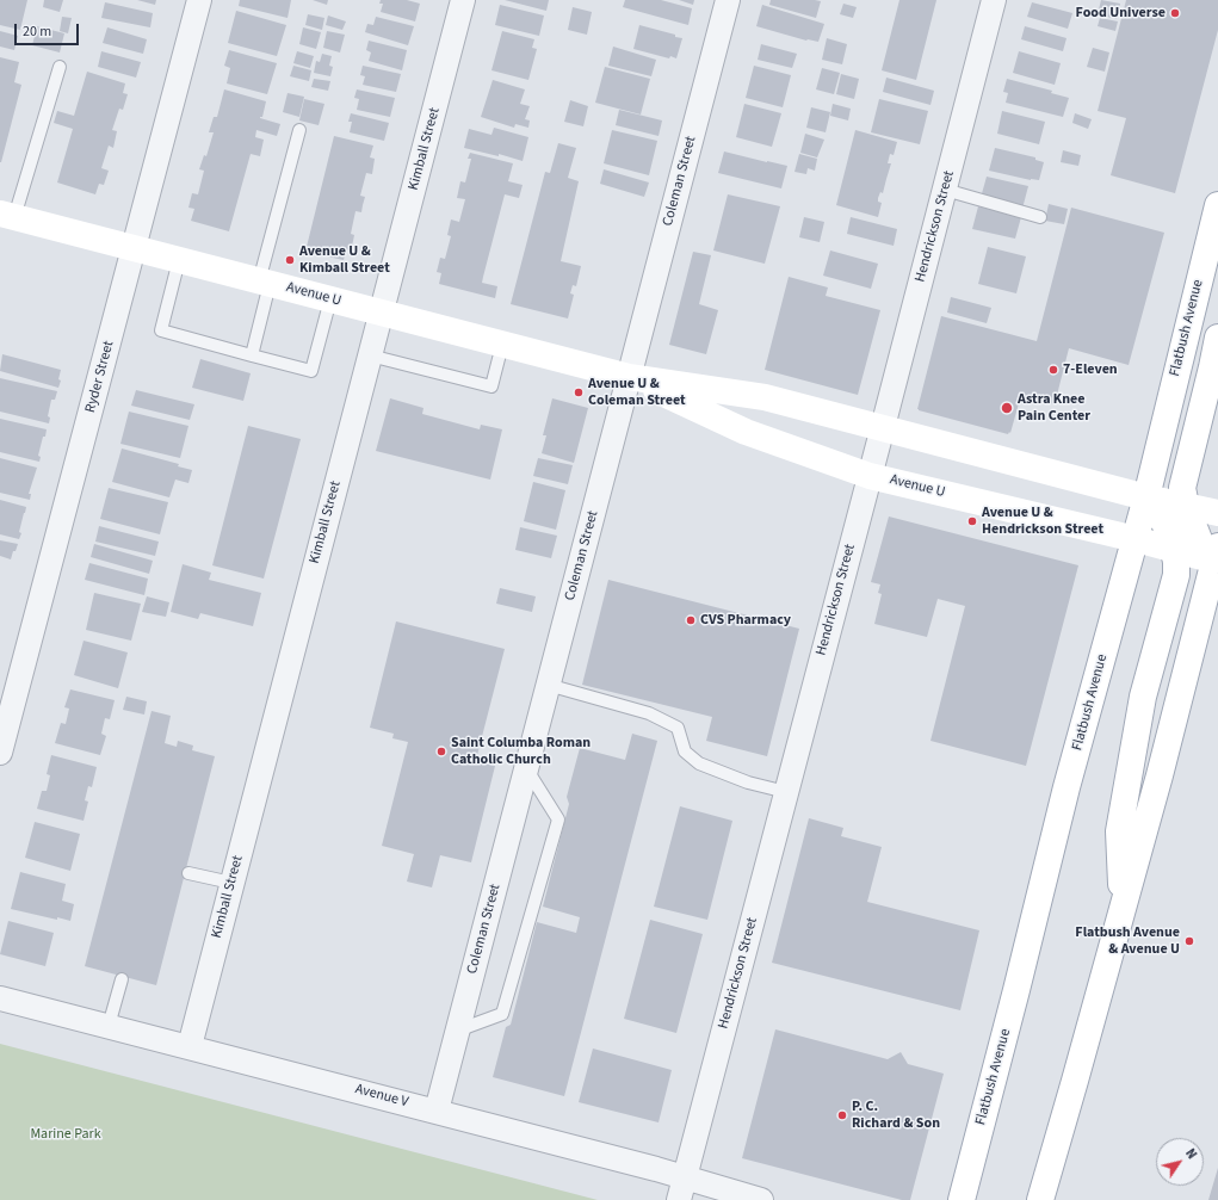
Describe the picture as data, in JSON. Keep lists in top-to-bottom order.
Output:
{
  "streets": {
    "main road": ["Avenue U", "Flatbush Avenue"],
    "street": [
      "Kimball Street",
      "Coleman Street",
      "Hendrickson Street",
      "Ryder Street",
      "Avenue V"
    ]
  },
  "crossings": [
    ["Kimball Street", "Avenue U"],
    ["Kimball Street", "Avenue V"],
    ["Coleman Street", "Avenue U"],
    ["Coleman Street", "Avenue V"],
    ["Hendrickson Street", "Avenue U"],
    ["Hendrickson Street", "Avenue V"],
    ["Avenue U", "Flatbush Avenue"],
    ["Avenue U", "Ryder Street"]
  ],
  "parks": ["Marine Park"],
  "places": [
    "Food Universe",
    "Avenue U & Kimball Street",
    "7-Eleven",
    "Avenue U & Coleman Street",
    "Astra Knee Pain Center",
    "Avenue U & Hendrickson Street",
    "CVS Pharmacy",
    "Saint Columba Roman Catholic Church",
    "Flatbush Avenue & Avenue U",
    "P. C. Richard & Son"
  ],
  "scale_bar": "20 m",
  "north": "top right"
}
